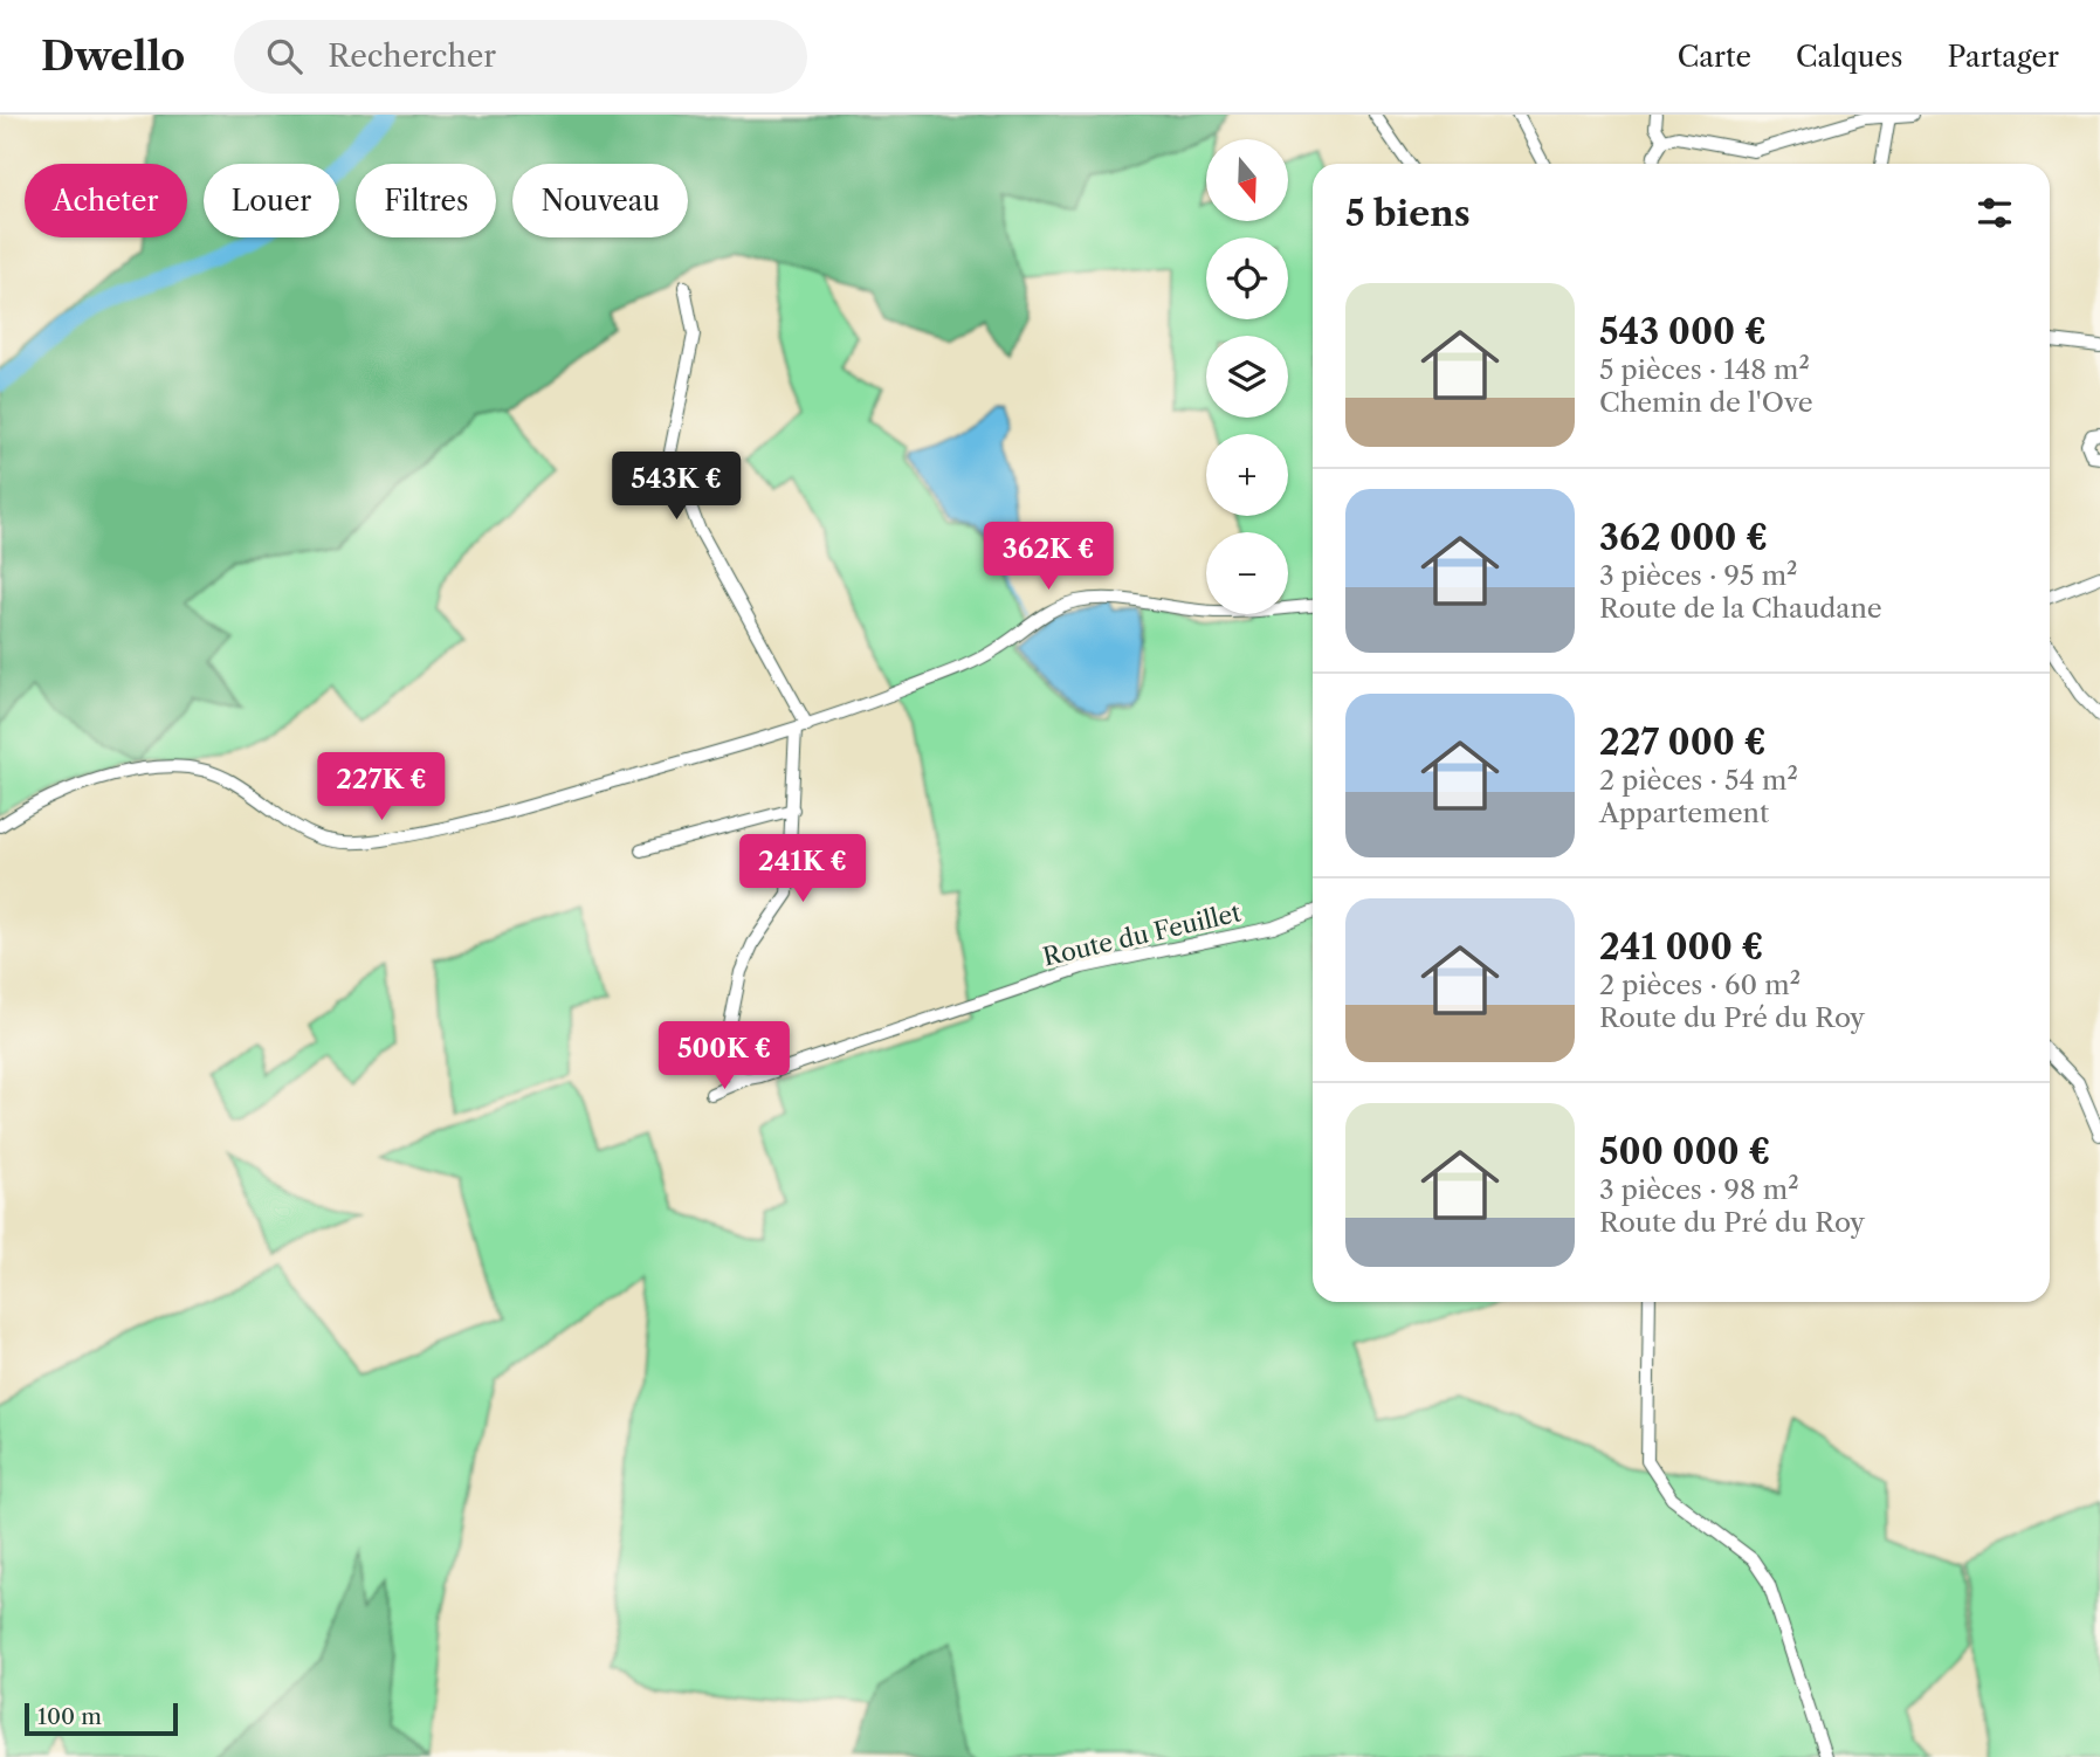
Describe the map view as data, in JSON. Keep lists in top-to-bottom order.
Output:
{
  "streets": {
    "street": ["Route du Feuillet"]
  },
  "scale_bar": "100 m",
  "north": "bottom",
  "page": {
    "header": "Dwello",
    "search": "Rechercher",
    "nav": ["Carte", "Calques", "Partager"],
    "map_buttons": ["+", "−"],
    "chip": [
      "Acheter",
      "Louer",
      "Filtres",
      "Nouveau"
    ],
    "heading": "5 biens",
    "list": [
      {
        "name": "543 000 €",
        "note": "5 pièces · 148 m² · Chemin de l'Ove"
      },
      {
        "name": "362 000 €",
        "note": "3 pièces · 95 m² · Route de la Chaudane"
      },
      {
        "name": "227 000 €",
        "note": "2 pièces · 54 m² · Appartement"
      },
      {
        "name": "241 000 €",
        "note": "2 pièces · 60 m² · Route du Pré du Roy"
      },
      {
        "name": "500 000 €",
        "note": "3 pièces · 98 m² · Route du Pré du Roy"
      }
    ],
    "price": [
      "543K €",
      "362K €",
      "227K €",
      "241K €",
      "500K €"
    ],
    "scale": "100 m"
  }
}
